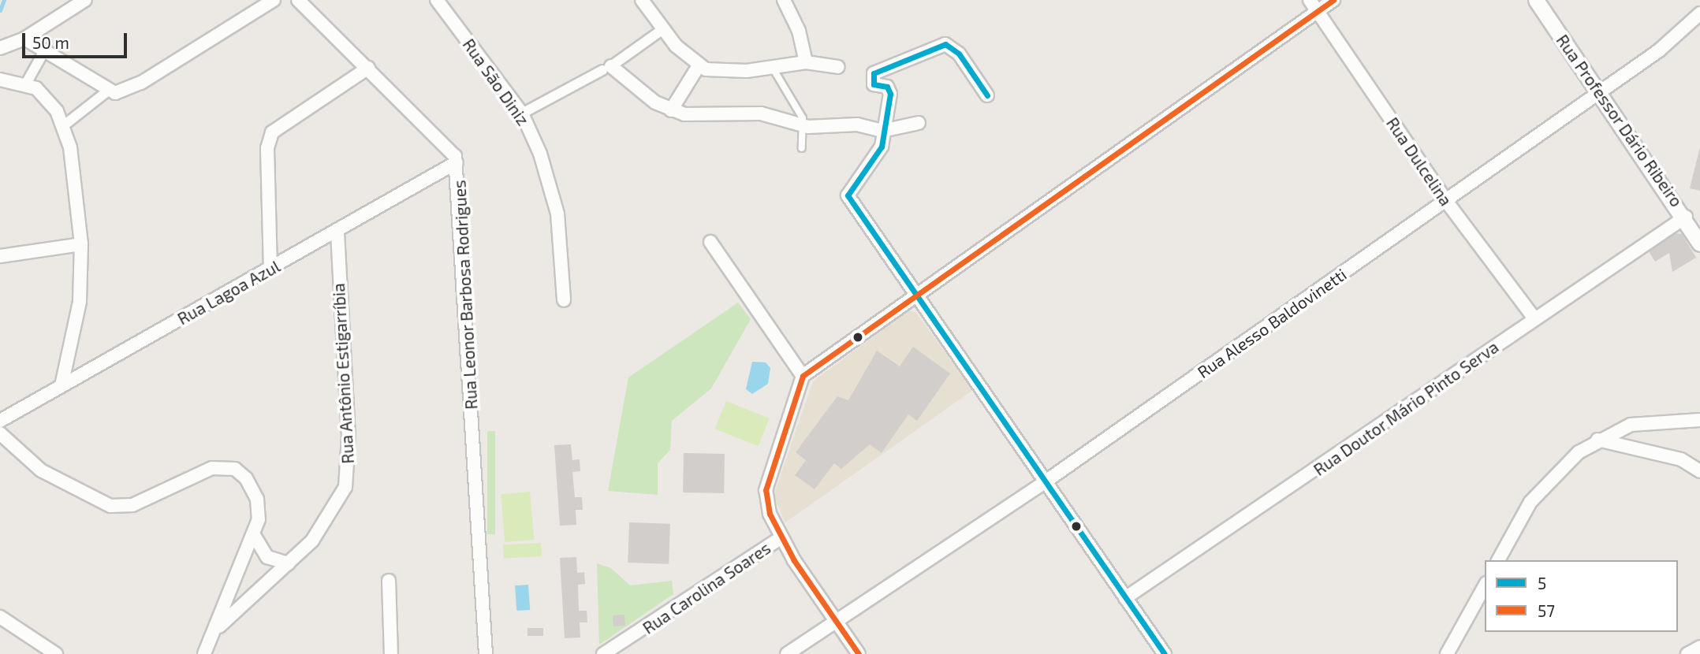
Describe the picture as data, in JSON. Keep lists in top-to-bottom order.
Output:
{
  "streets": {
    "street": [
      "Rua São Diniz",
      "Rua Professor Dário Ribeiro",
      "Rua Dulcelina",
      "Rua Lagoa Azul",
      "Rua Leonor Barbosa Rodrigues",
      "Rua Alesso Baldovinetti",
      "Rua Antônio Estigarríbia",
      "Rua Doutor Mário Pinto Serva",
      "Rua Carolina Soares"
    ]
  },
  "crossings": [
    ["Rua Professor Dário Ribeiro", "Rua Alesso Baldovinetti"],
    ["Rua Professor Dário Ribeiro", "Rua Doutor Mário Pinto Serva"],
    ["Rua Dulcelina", "Rua Alesso Baldovinetti"],
    ["Rua Dulcelina", "Rua Doutor Mário Pinto Serva"],
    ["Rua Lagoa Azul", "Rua Leonor Barbosa Rodrigues"],
    ["Rua Lagoa Azul", "Rua Antônio Estigarríbia"]
  ],
  "lines": ["transit line 57", "transit line 5"],
  "legend": ["5", "57"],
  "scale_bar": "50 m"
}
